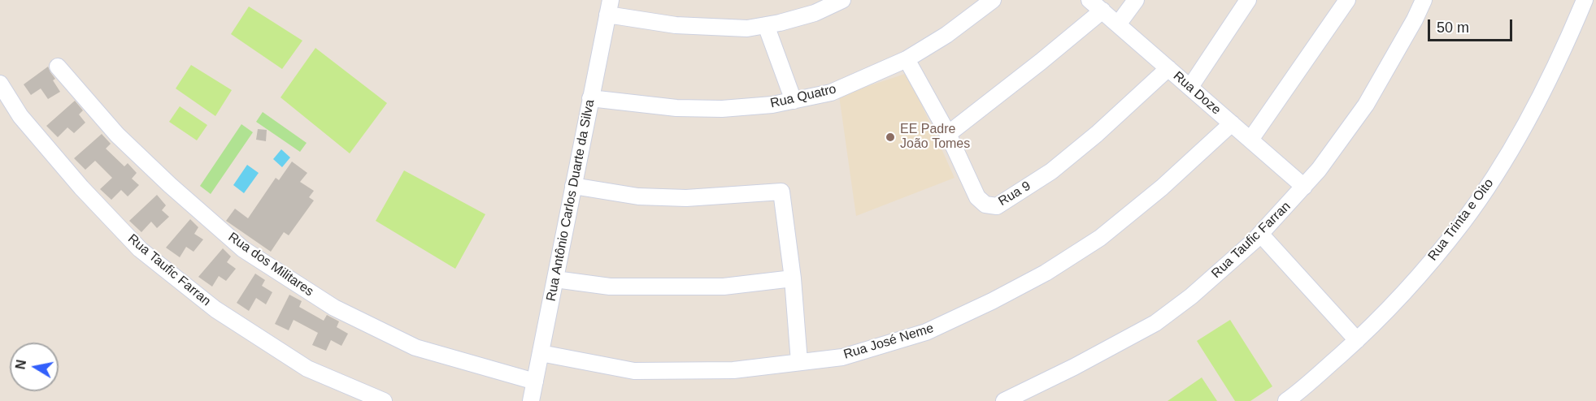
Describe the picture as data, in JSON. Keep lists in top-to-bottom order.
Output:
{
  "streets": {
    "street": [
      "Rua Doze",
      "Rua Quatro",
      "Rua 9",
      "Rua Antônio Carlos Duarte da Silva",
      "Rua Trinta e Oito",
      "Rua Taufic Farran",
      "Rua dos Militares",
      "Rua José Neme"
    ]
  },
  "crossings": [
    ["Rua Doze", "Rua 9"],
    ["Rua Doze", "Rua Taufic Farran"],
    ["Rua Doze", "Rua José Neme"],
    ["Rua Quatro", "Rua 9"],
    ["Rua Quatro", "Rua Antônio Carlos Duarte da Silva"],
    ["Rua Antônio Carlos Duarte da Silva", "Rua dos Militares"],
    ["Rua Antônio Carlos Duarte da Silva", "Rua José Neme"]
  ],
  "places": ["EE Padre João Tomes"],
  "scale_bar": "50 m",
  "north": "left"
}
